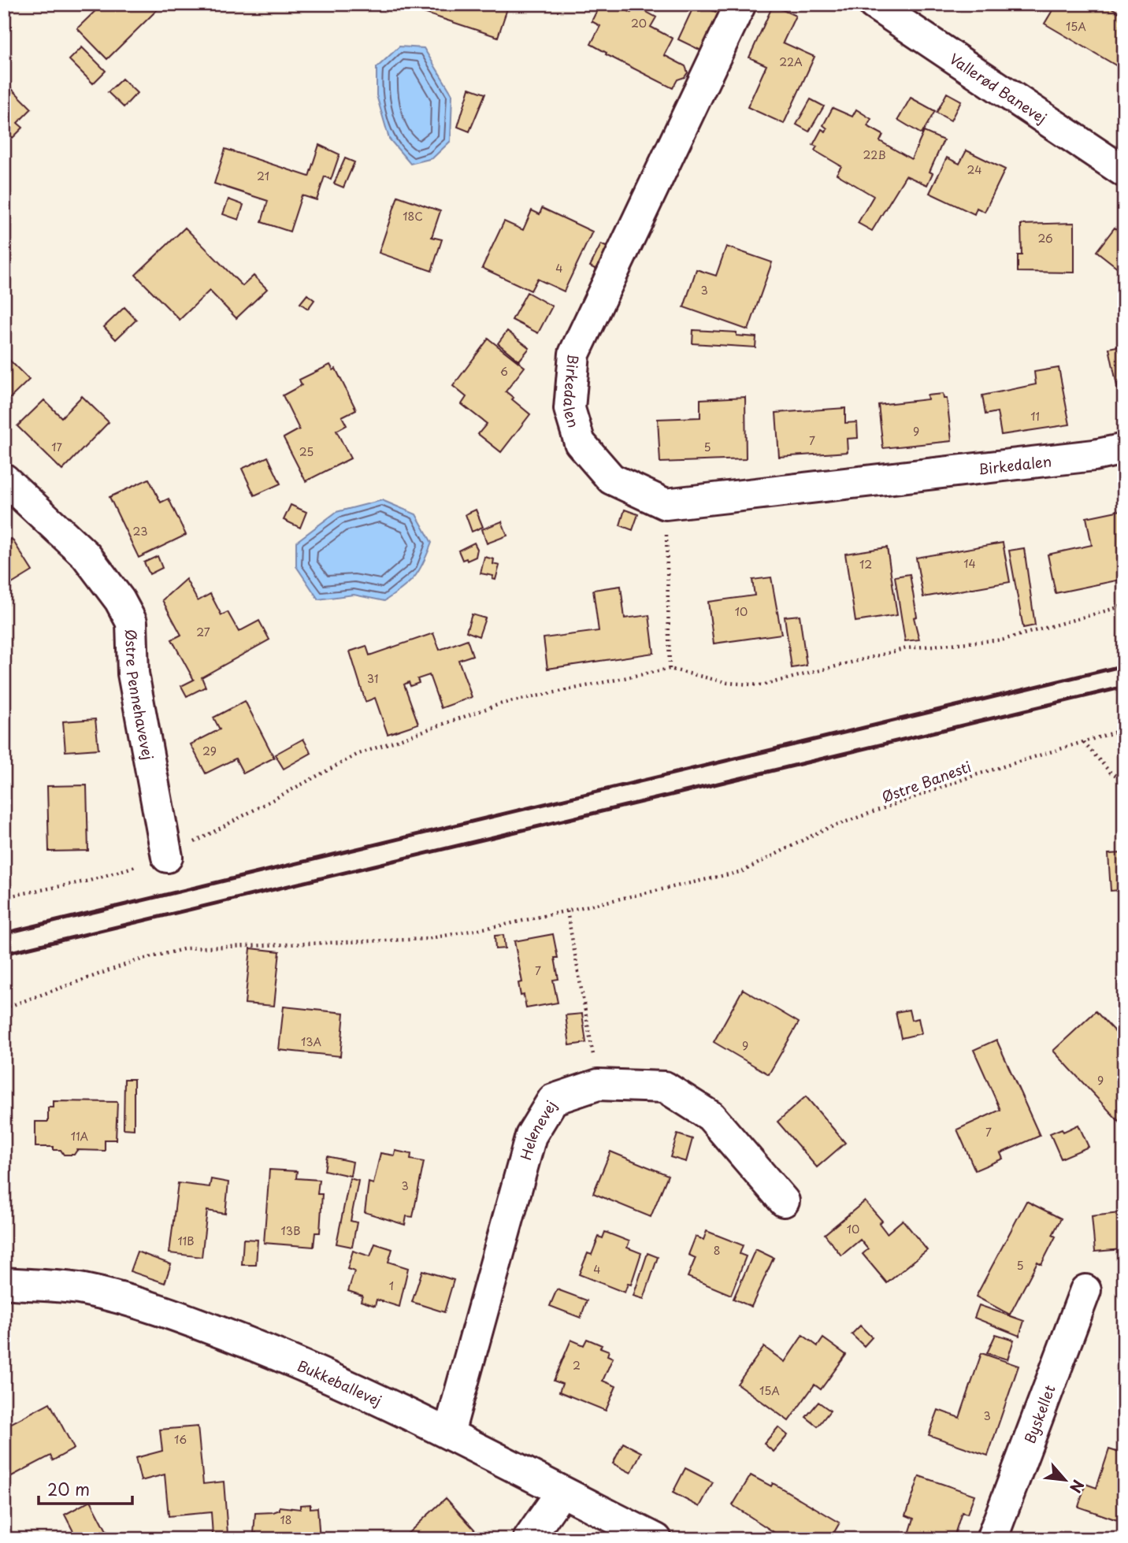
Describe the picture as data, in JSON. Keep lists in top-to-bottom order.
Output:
{
  "streets": {
    "street": [
      "Vallerød Banevej",
      "Birkedalen",
      "Østre Pennehavevej",
      "Helenevej",
      "Bukkeballevej",
      "Byskellet"
    ],
    "path": ["Østre Banesti"]
  },
  "crossings": [
    ["Helenevej", "Bukkeballevej"]
  ],
  "house_numbers": [
    "20",
    "15A",
    "22A",
    "22B",
    "24",
    "21",
    "18C",
    "26",
    "4",
    "3",
    "6",
    "11",
    "9",
    "7",
    "17",
    "5",
    "25",
    "23",
    "14",
    "12",
    "10",
    "27",
    "31",
    "29",
    "7",
    "13A",
    "9",
    "9",
    "7",
    "11A",
    "3",
    "10",
    "13B",
    "11B",
    "8",
    "5",
    "4",
    "1",
    "2",
    "15A",
    "3",
    "16",
    "18"
  ],
  "scale_bar": "20 m",
  "north": "bottom right"
}
